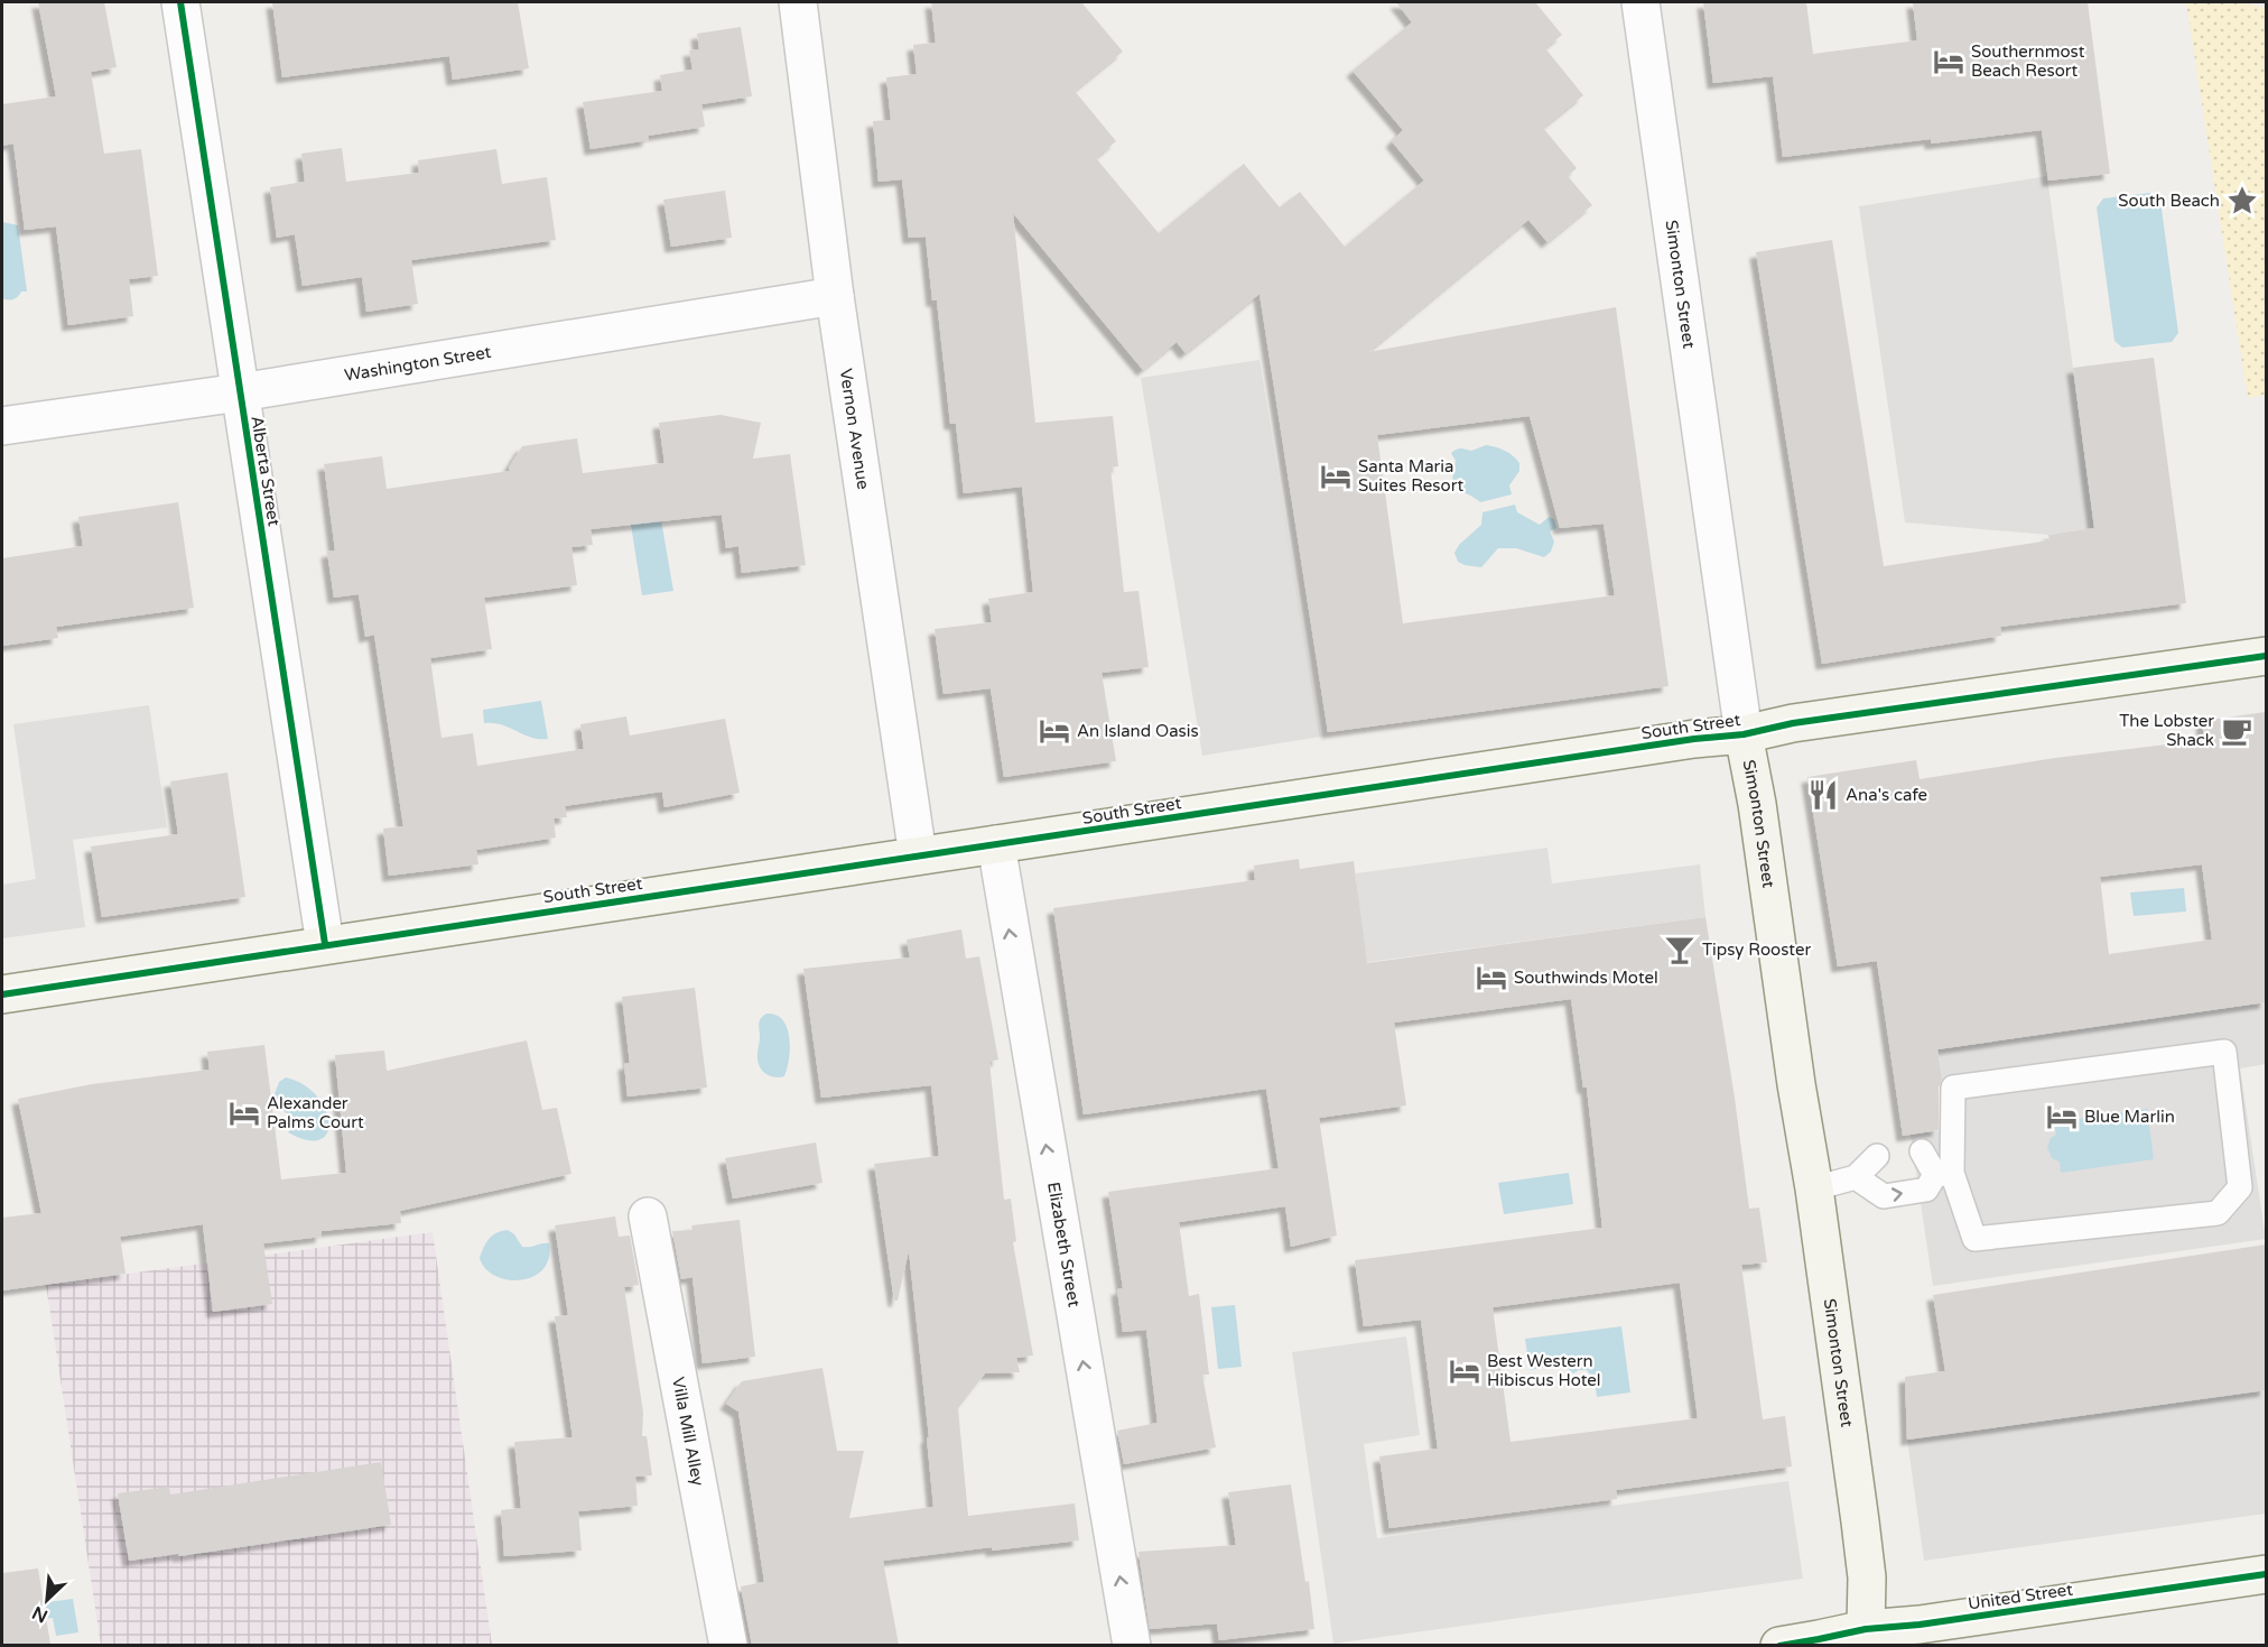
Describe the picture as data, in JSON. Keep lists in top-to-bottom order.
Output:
{
  "streets": {
    "street": [
      "Simonton Street",
      "Washington Street",
      "Vernon Avenue",
      "Alberta Street",
      "South Street",
      "Elizabeth Street",
      "Villa Mill Alley",
      "United Street"
    ]
  },
  "crossings": [
    ["Simonton Street", "South Street"],
    ["Simonton Street", "United Street"],
    ["Washington Street", "Vernon Avenue"],
    ["Washington Street", "Alberta Street"],
    ["Vernon Avenue", "South Street"],
    ["Alberta Street", "South Street"],
    ["South Street", "Elizabeth Street"]
  ],
  "one_way": ["Elizabeth Street"],
  "places": {
    "hotel": [
      "Southernmost Beach Resort",
      "Santa Maria Suites Resort",
      "An Island Oasis",
      "Southwinds Motel",
      "Alexander Palms Court",
      "Blue Marlin",
      "Best Western Hibiscus Hotel"
    ],
    "place": ["South Beach"],
    "cafe": ["The Lobster Shack"],
    "restaurant": ["Ana's cafe"],
    "bar": ["Tipsy Rooster"]
  },
  "north": "bottom left"
}
